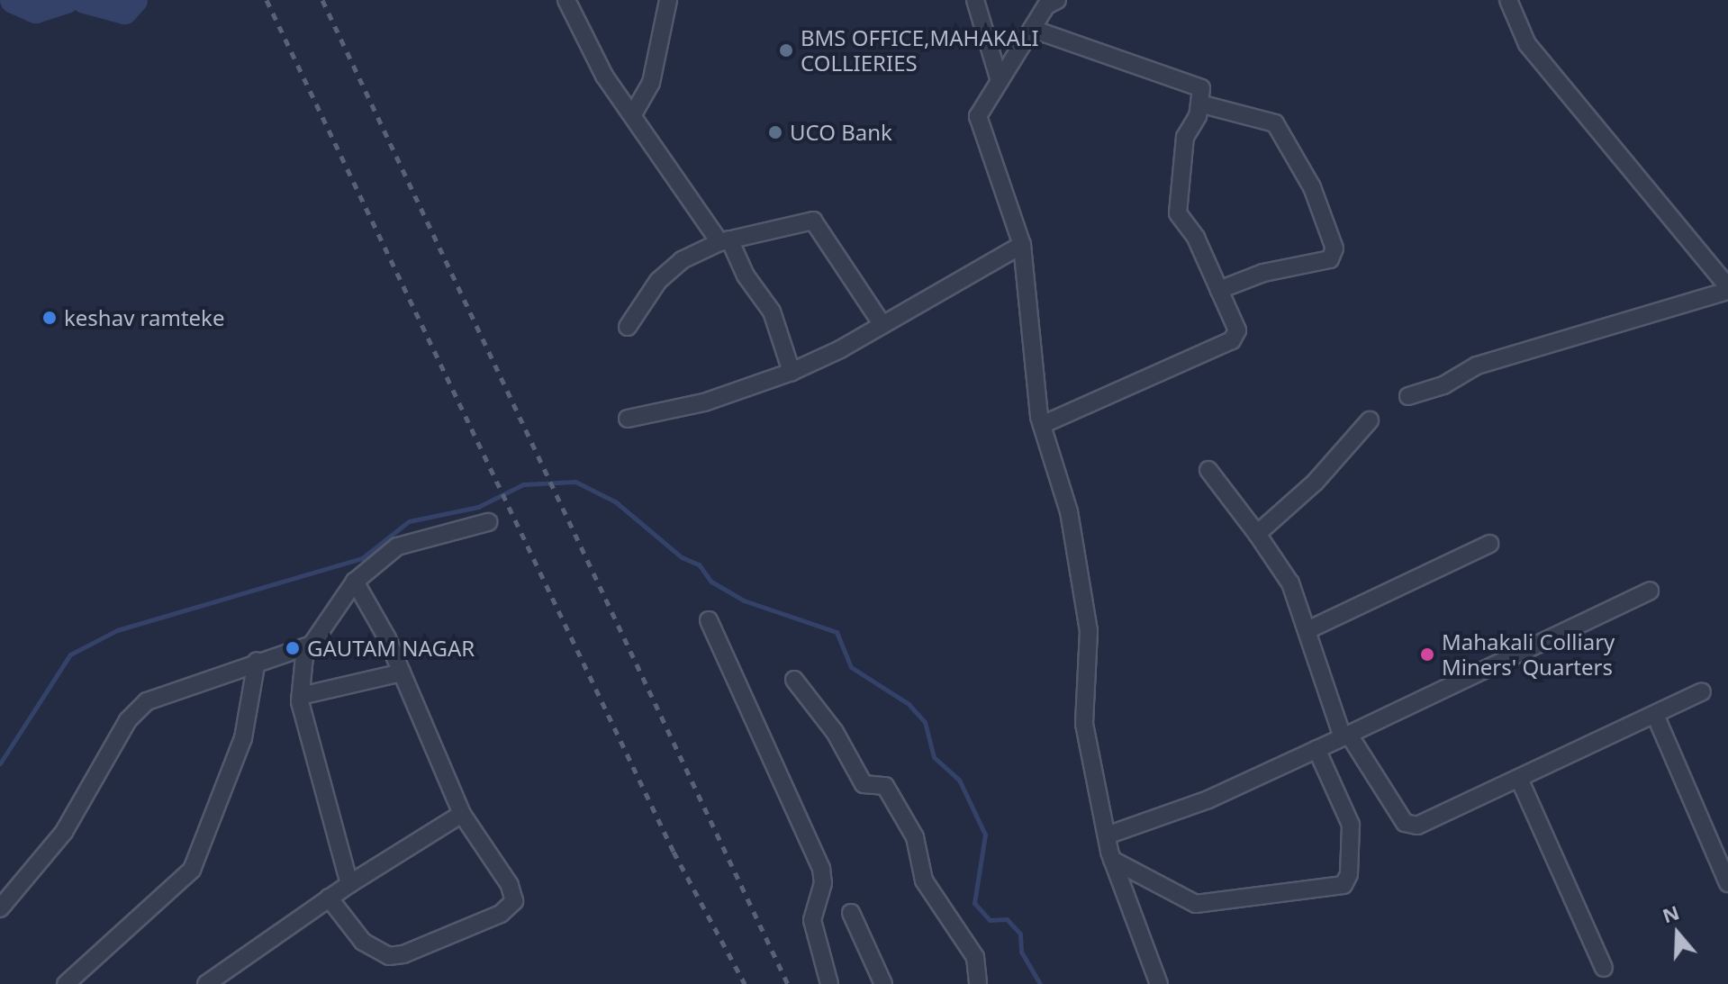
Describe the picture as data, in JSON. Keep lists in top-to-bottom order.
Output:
{
  "places": [
    "BMS OFFICE,MAHAKALI COLLIERIES",
    "UCO Bank",
    "keshav ramteke",
    "GAUTAM NAGAR",
    "Mahakali Colliary Miners' Quarters"
  ],
  "north": "top"
}
